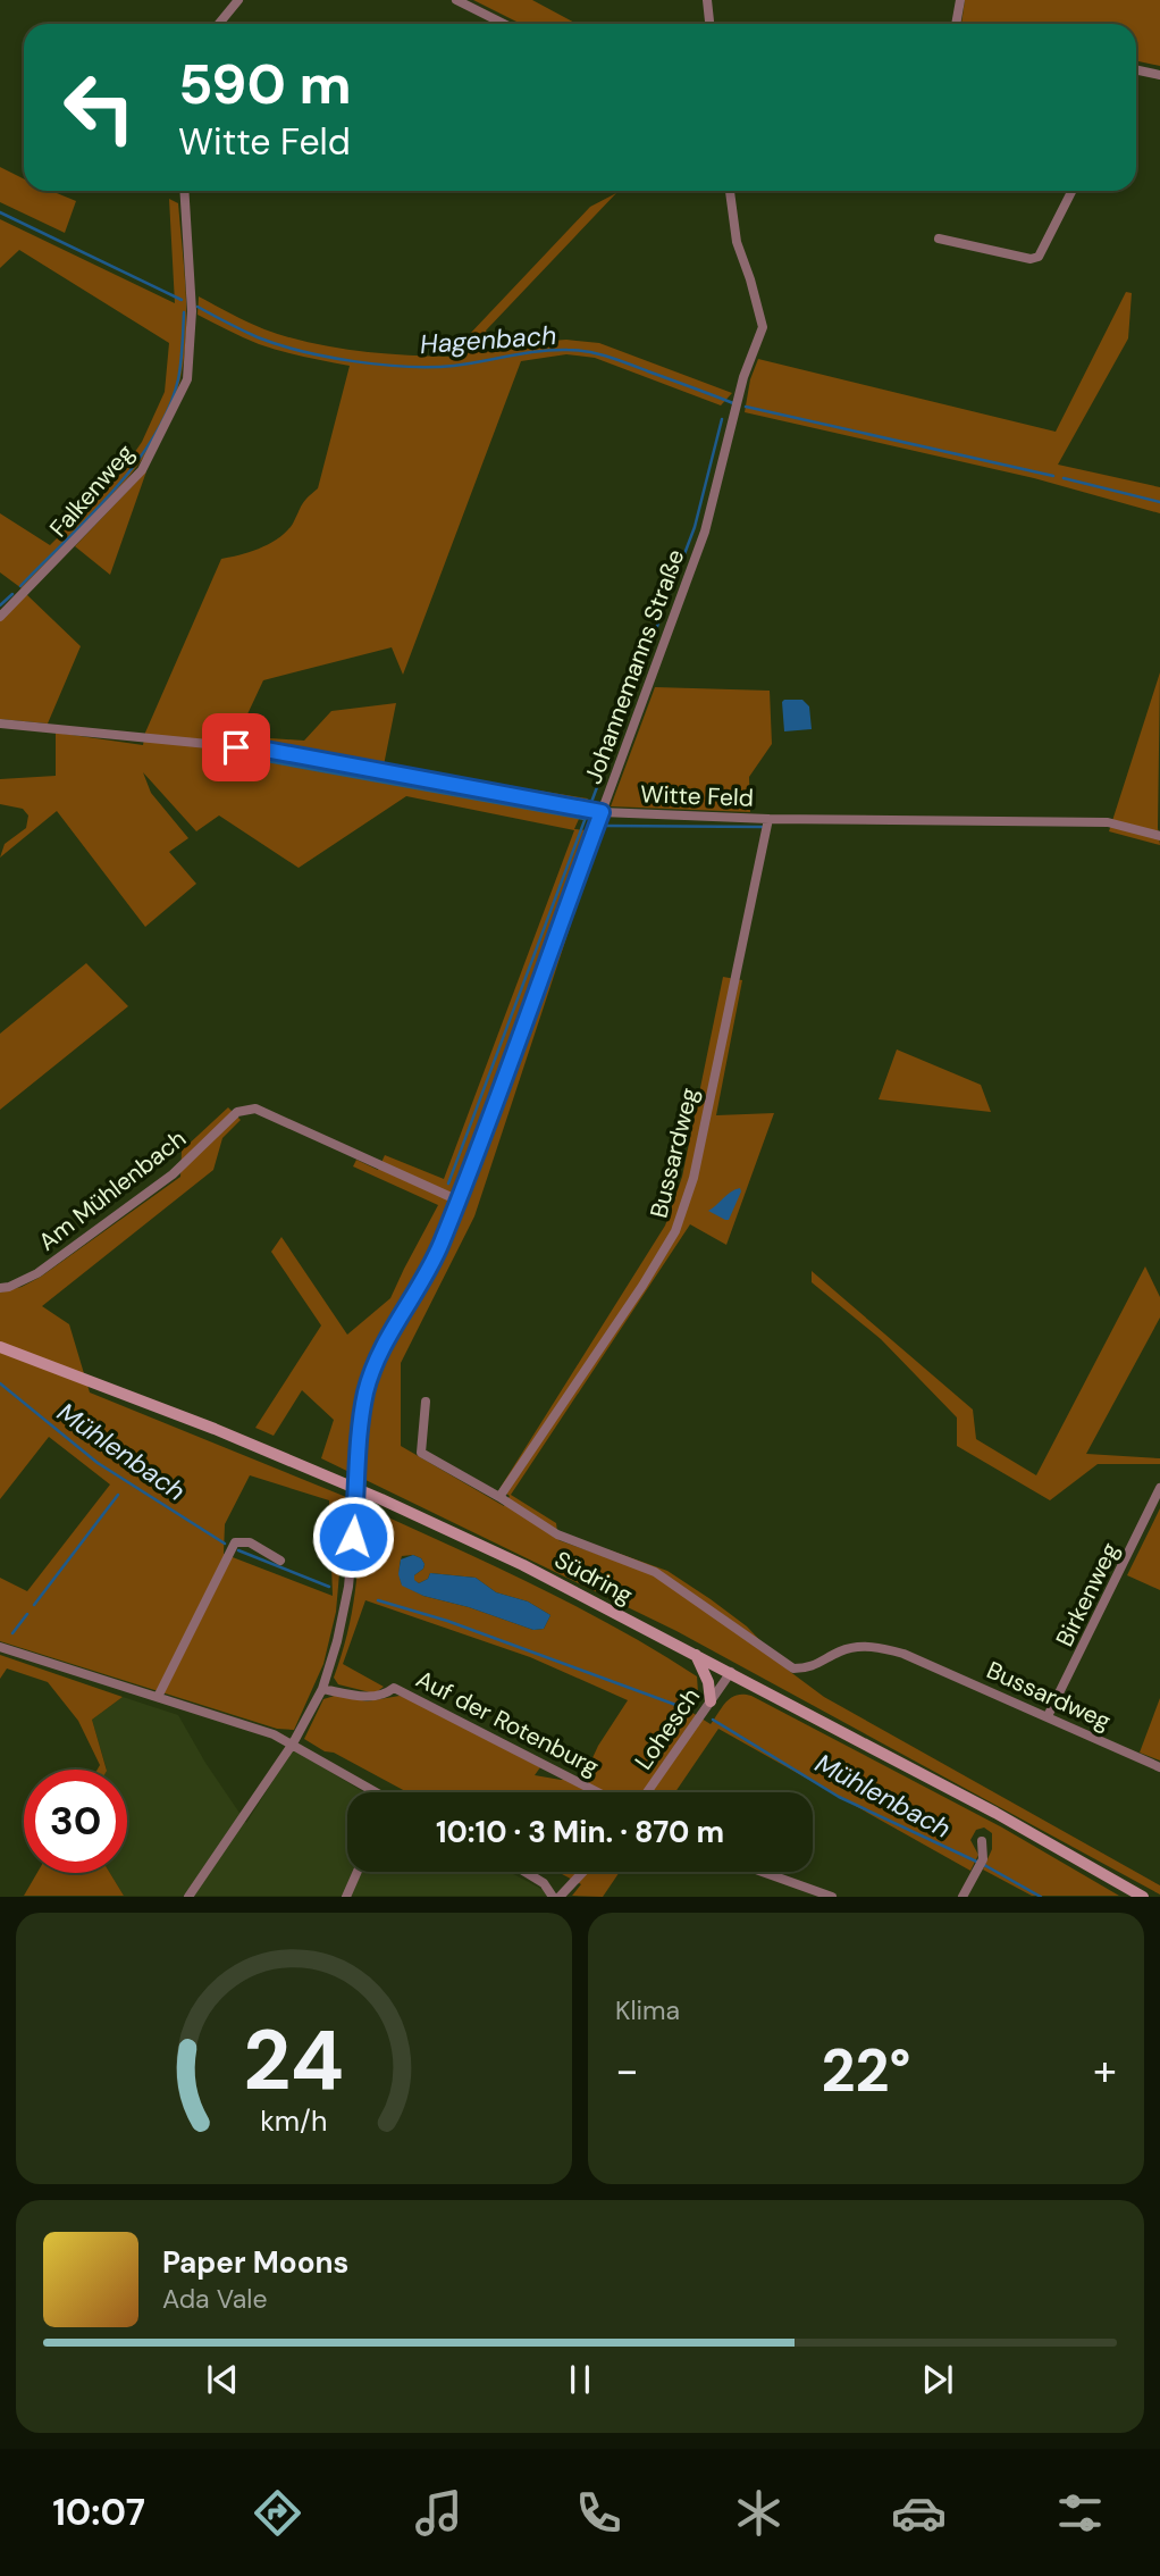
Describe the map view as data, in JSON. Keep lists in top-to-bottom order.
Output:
{
  "streets": {
    "main road": ["Südring"],
    "street": [
      "Falkenweg",
      "Johannemanns Straße",
      "Witte Feld",
      "Bussardweg",
      "Am Mühlenbach",
      "Birkenweg",
      "Auf der Rotenburg",
      "Lohesch"
    ]
  },
  "crossings": [
    ["Johannemanns Straße", "Witte Feld"],
    ["Johannemanns Straße", "Am Mühlenbach"],
    ["Johannemanns Straße", "Auf der Rotenburg"],
    ["Witte Feld", "Bussardweg"],
    ["Bussardweg", "Birkenweg"],
    ["Südring", "Lohesch"]
  ],
  "water": ["Hagenbach", "Mühlenbach"],
  "page": {
    "turn": ["590 m", "Witte Feld"],
    "limit": "30",
    "trip": "10:10 · 3 Min. · 870 m",
    "tile": "Klima",
    "heat": ["−", "22°", "+"],
    "song": ["Paper Moons", "Ada Vale"],
    "tabs": "10:07",
    "gauge": ["24", "km/h"]
  }
}
